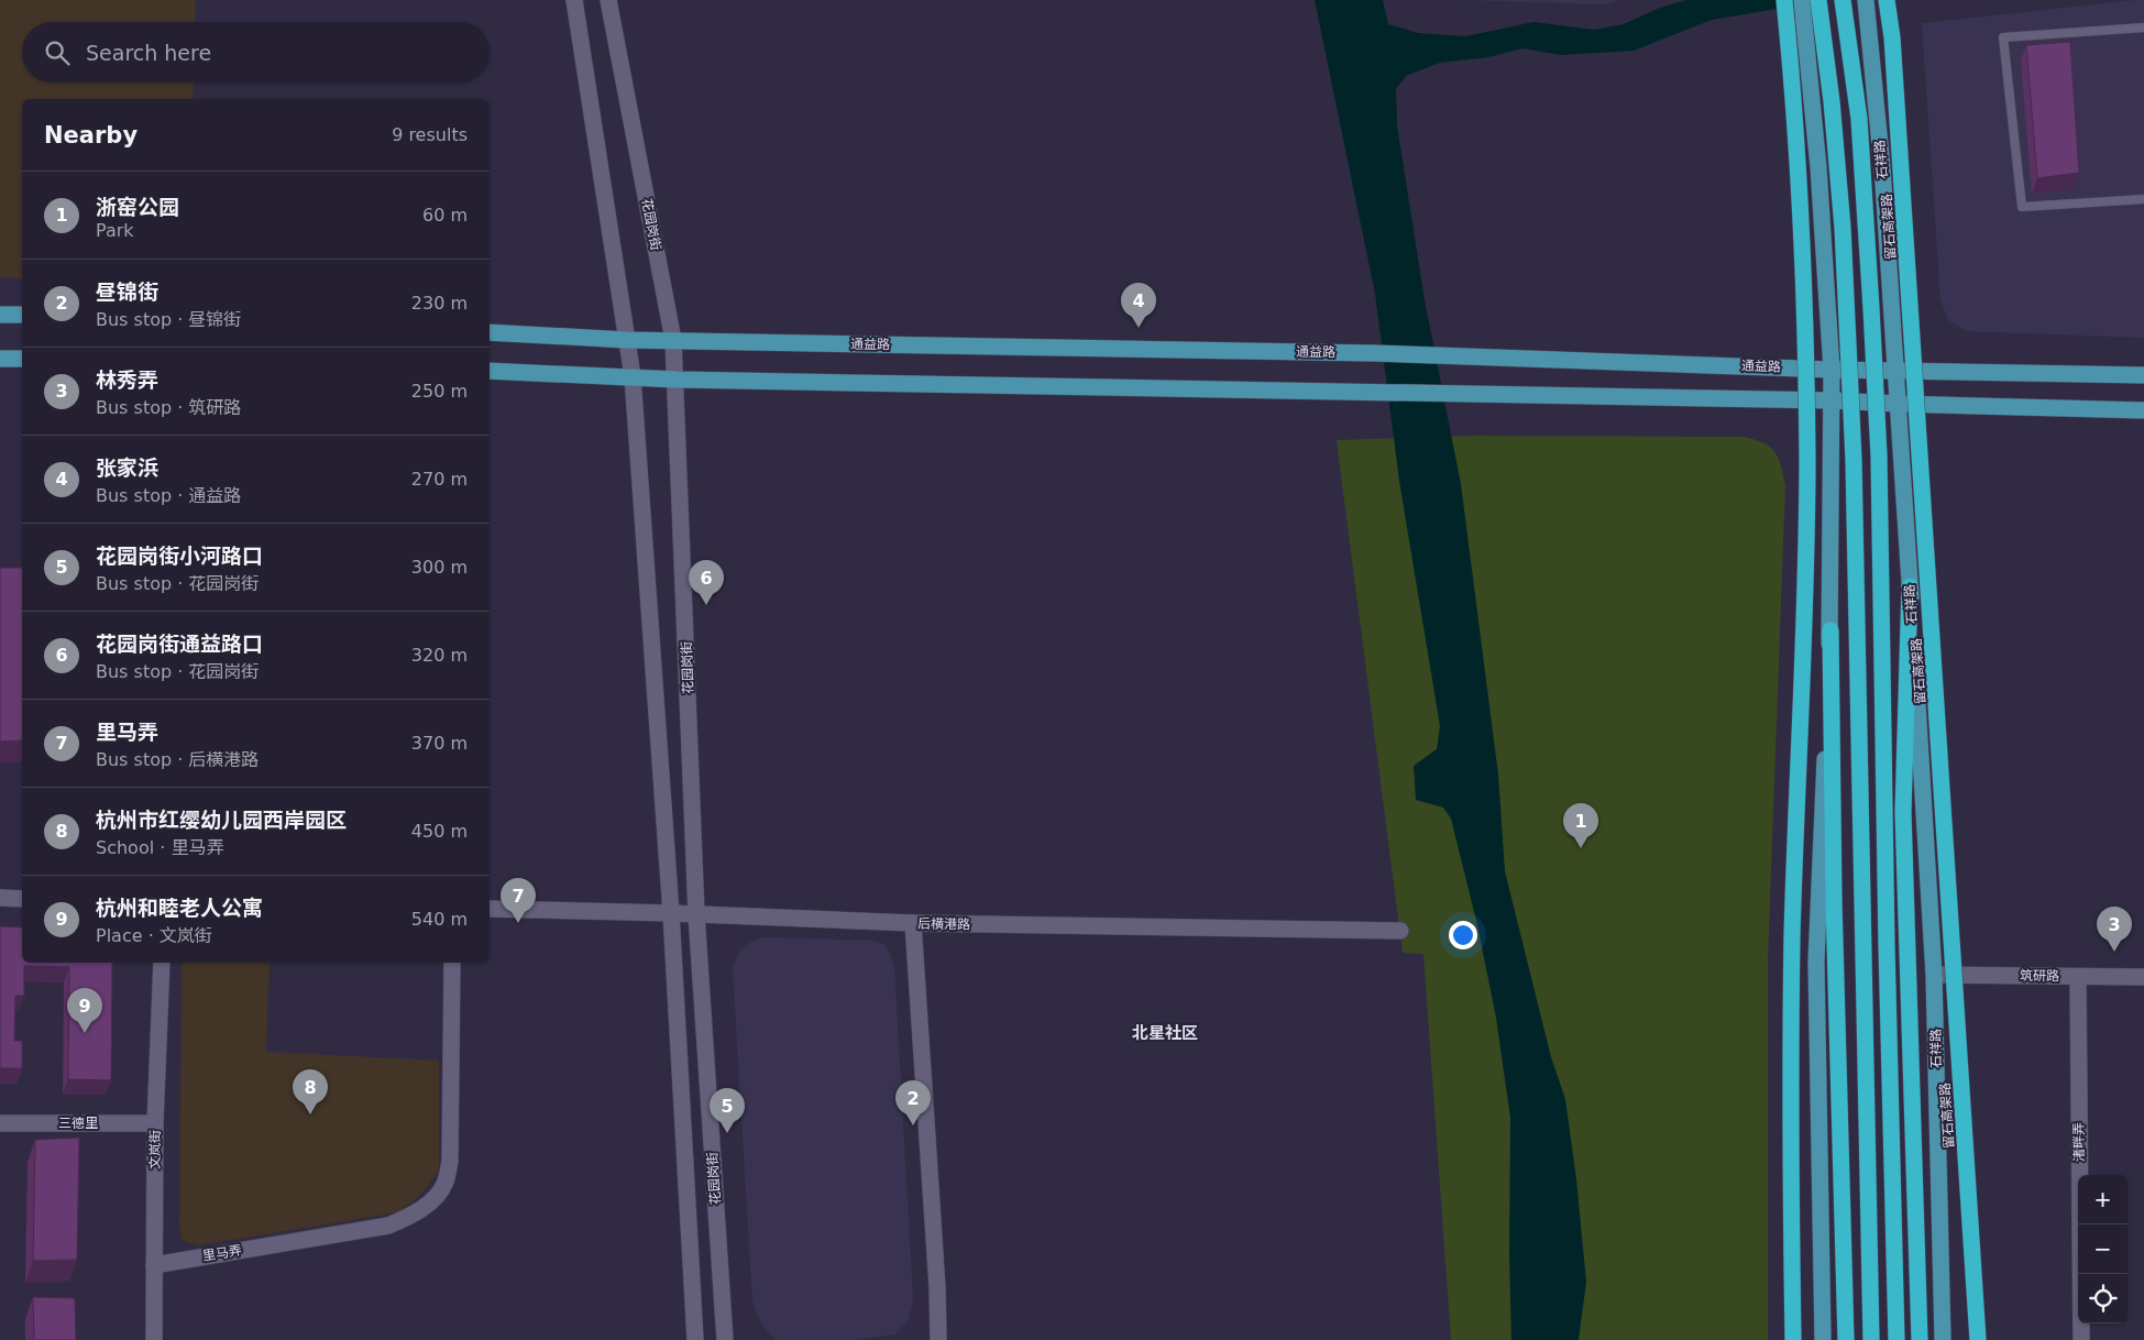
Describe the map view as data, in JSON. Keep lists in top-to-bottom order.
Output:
{
  "streets": {
    "highway": ["留石高架路"],
    "main road": ["石祥路", "通益路"],
    "street": [
      "花园岗街",
      "后横港路",
      "筑研路",
      "三德里",
      "渚畔弄",
      "文岚街",
      "里马弄"
    ]
  },
  "crossings": [
    ["石祥路", "通益路"],
    ["石祥路", "筑研路"],
    ["花园岗街", "通益路"],
    ["花园岗街", "后横港路"],
    ["筑研路", "渚畔弄"],
    ["三德里", "文岚街"],
    ["文岚街", "里马弄"]
  ],
  "districts": ["北星社区"],
  "page": {
    "search": "Search here",
    "heading": ["Nearby", "9 results"],
    "list": [
      {
        "mark": "1",
        "name": "浙窑公园",
        "note": "Park",
        "value": "60 m"
      },
      {
        "mark": "2",
        "name": "昼锦街",
        "note": "Bus stop · 昼锦街",
        "value": "230 m"
      },
      {
        "mark": "3",
        "name": "林秀弄",
        "note": "Bus stop · 筑研路",
        "value": "250 m"
      },
      {
        "mark": "4",
        "name": "张家浜",
        "note": "Bus stop · 通益路",
        "value": "270 m"
      },
      {
        "mark": "5",
        "name": "花园岗街小河路口",
        "note": "Bus stop · 花园岗街",
        "value": "300 m"
      },
      {
        "mark": "6",
        "name": "花园岗街通益路口",
        "note": "Bus stop · 花园岗街",
        "value": "320 m"
      },
      {
        "mark": "7",
        "name": "里马弄",
        "note": "Bus stop · 后横港路",
        "value": "370 m"
      },
      {
        "mark": "8",
        "name": "杭州市红缨幼儿园西岸园区",
        "note": "School · 里马弄",
        "value": "450 m"
      },
      {
        "mark": "9",
        "name": "杭州和睦老人公寓",
        "note": "Place · 文岚街",
        "value": "540 m"
      }
    ],
    "pins": [
      "4",
      "6",
      "1",
      "7",
      "3",
      "9",
      "8",
      "2",
      "5"
    ],
    "map_buttons": ["+", "−"]
  }
}
